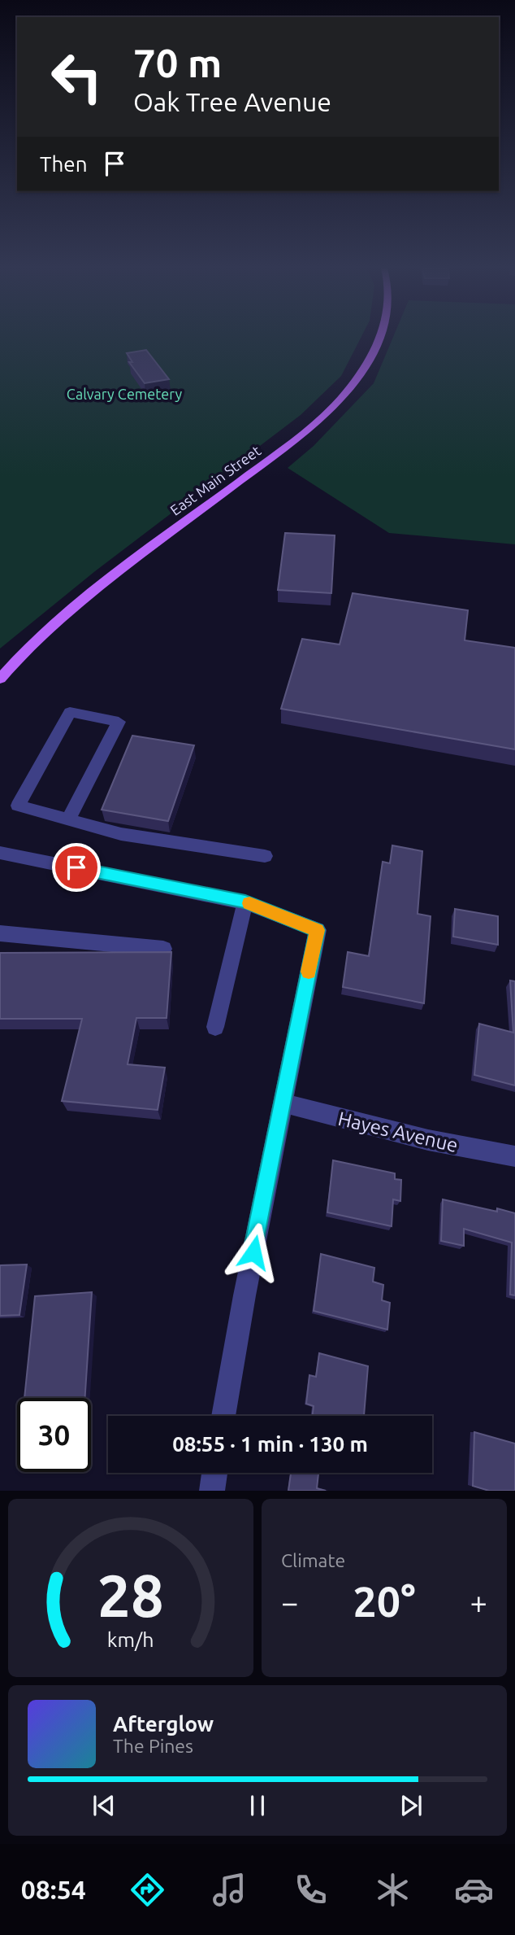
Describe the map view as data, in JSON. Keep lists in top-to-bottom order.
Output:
{
  "streets": {
    "main road": ["East Main Street"],
    "street": ["Hayes Avenue"]
  },
  "parks": ["Calvary Cemetery"],
  "page": {
    "turn": ["70 m", "Oak Tree Avenue"],
    "then": "Then",
    "limit": "30",
    "trip": "08:55 · 1 min · 130 m",
    "tile": "Climate",
    "heat": ["−", "20°", "+"],
    "song": ["Afterglow", "The Pines"],
    "tabs": "08:54",
    "gauge": ["28", "km/h"]
  }
}
